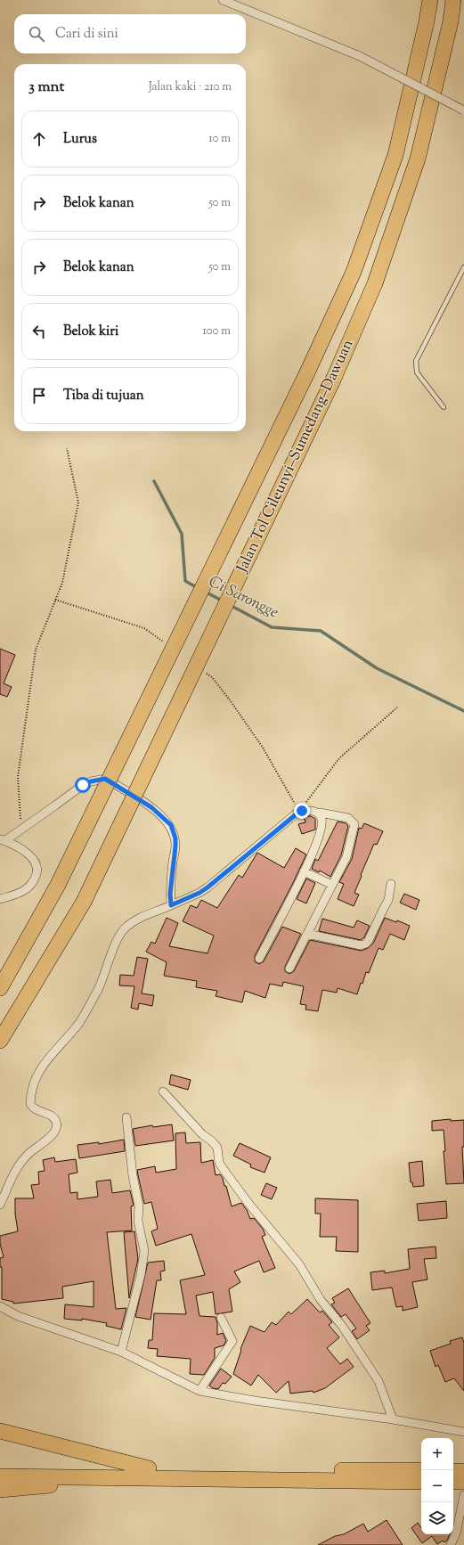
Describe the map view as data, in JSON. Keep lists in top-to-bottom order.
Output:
{
  "streets": {
    "highway": ["Jalan Tol Cileunyi–Sumedang–Dawuan"]
  },
  "water": ["Ci Sarongge"],
  "page": {
    "search": "Cari di sini",
    "heading": ["3 mnt", "Jalan kaki · 210 m"],
    "list": [
      ["Lurus", "10 m"],
      ["Belok kanan", "50 m"],
      ["Belok kanan", "50 m"],
      ["Belok kiri", "100 m"],
      "Tiba di tujuan"
    ],
    "map_buttons": ["+", "−"]
  }
}
